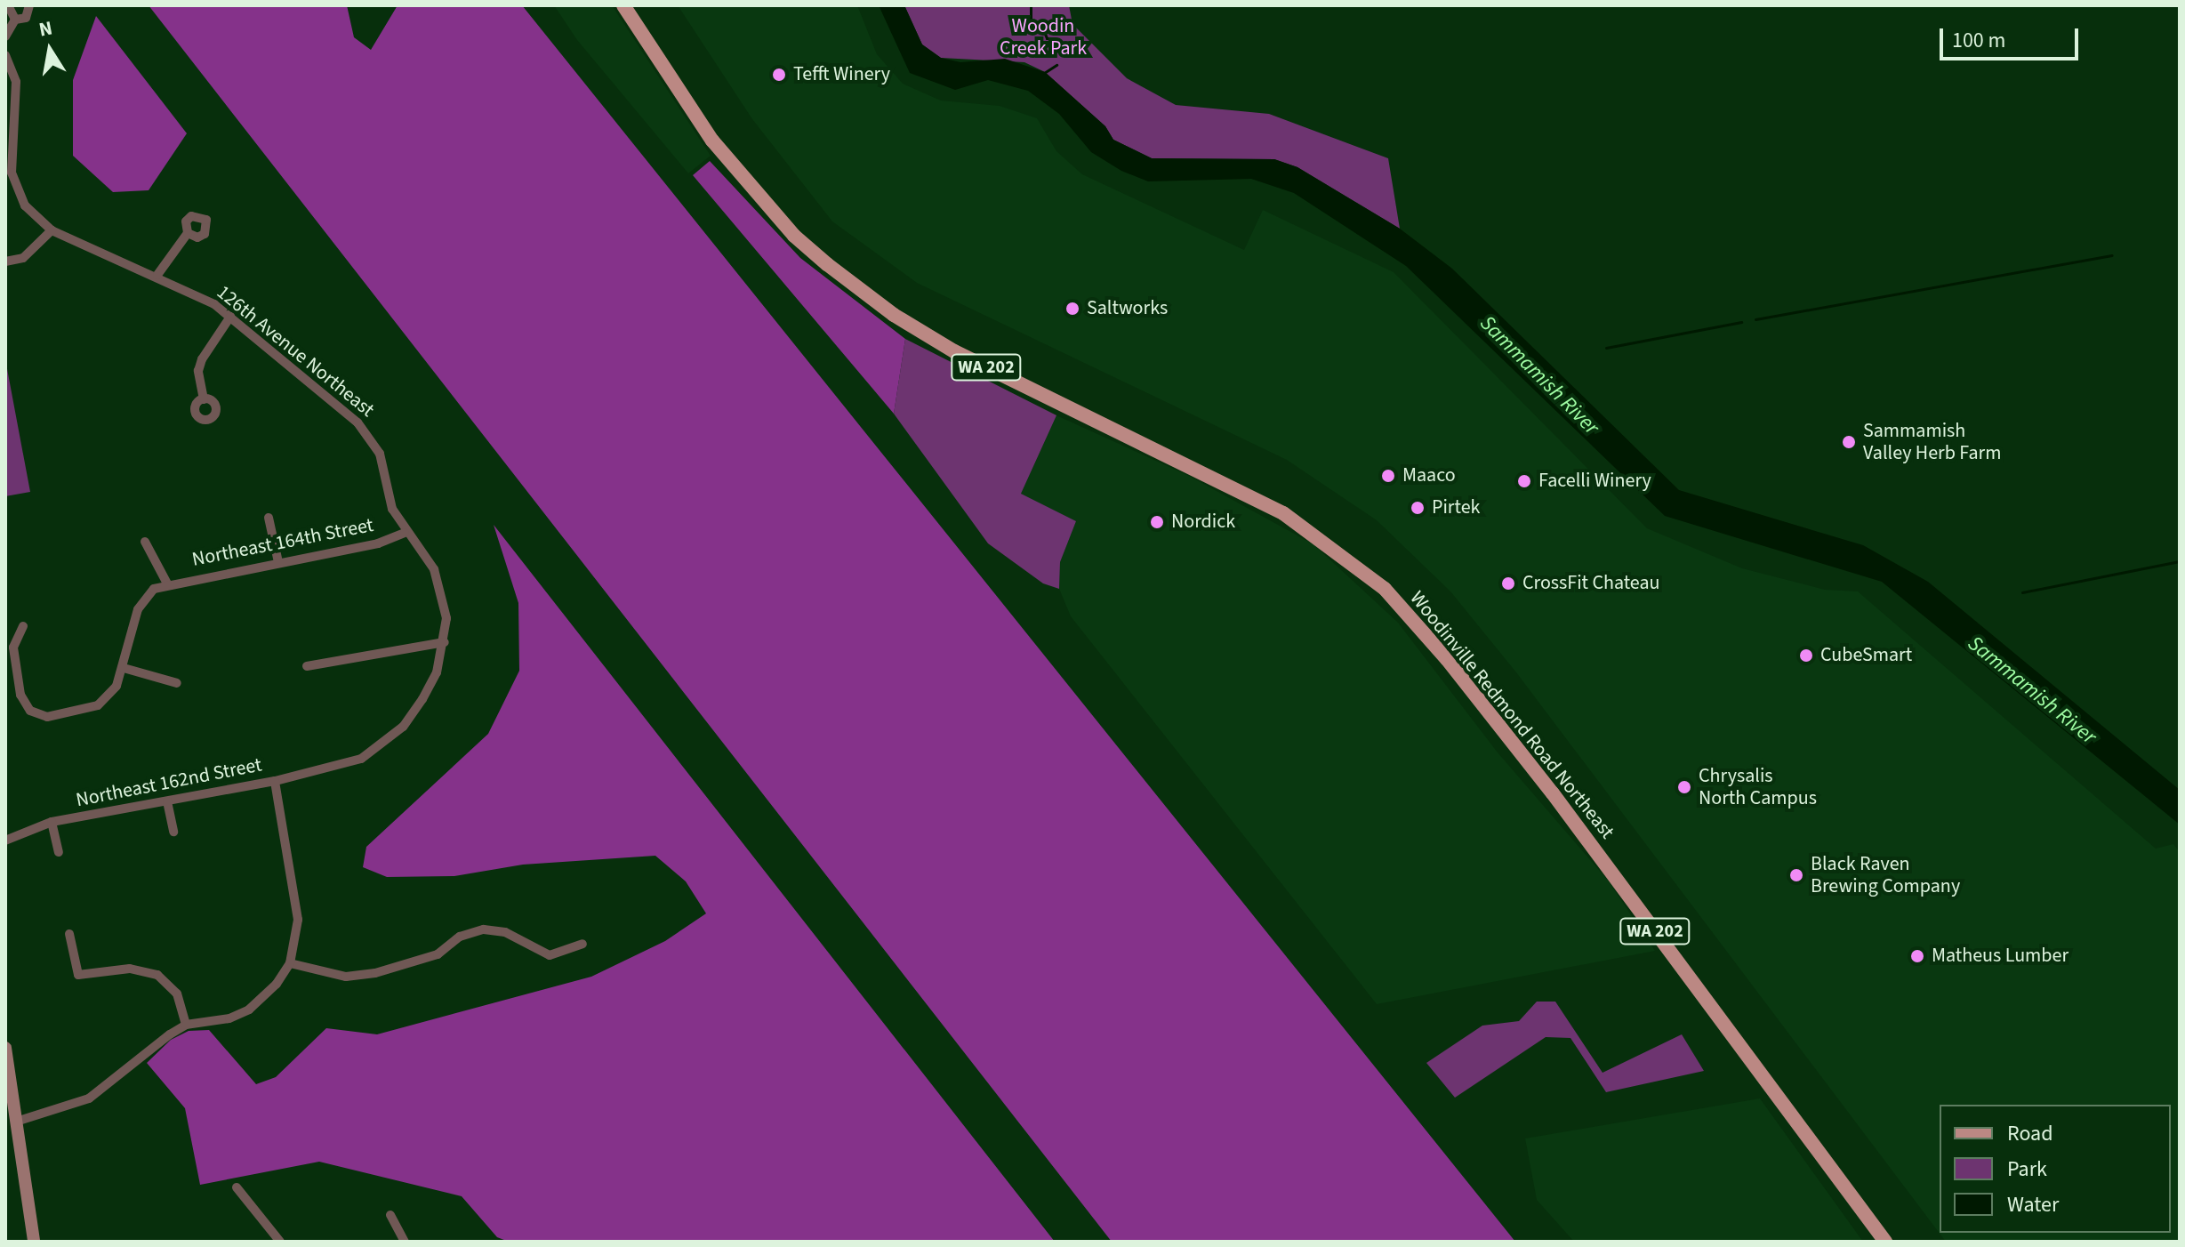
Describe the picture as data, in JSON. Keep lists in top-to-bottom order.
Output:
{
  "streets": {
    "main road": ["WA 202", "Woodinville Redmond Road Northeast"],
    "street": ["126th Avenue Northeast", "Northeast 164th Street", "Northeast 162nd Street"]
  },
  "crossings": [
    ["126th Avenue Northeast", "Northeast 164th Street"],
    ["126th Avenue Northeast", "Northeast 162nd Street"]
  ],
  "water": ["Sammamish River"],
  "parks": ["Woodin Creek Park"],
  "places": [
    "Tefft Winery",
    "Saltworks",
    "Sammamish Valley Herb Farm",
    "Maaco",
    "Facelli Winery",
    "Pirtek",
    "Nordick",
    "CrossFit Chateau",
    "CubeSmart",
    "Chrysalis North Campus",
    "Black Raven Brewing Company",
    "Matheus Lumber"
  ],
  "legend": ["Road", "Park", "Water"],
  "scale_bar": "100 m",
  "north": "top"
}
